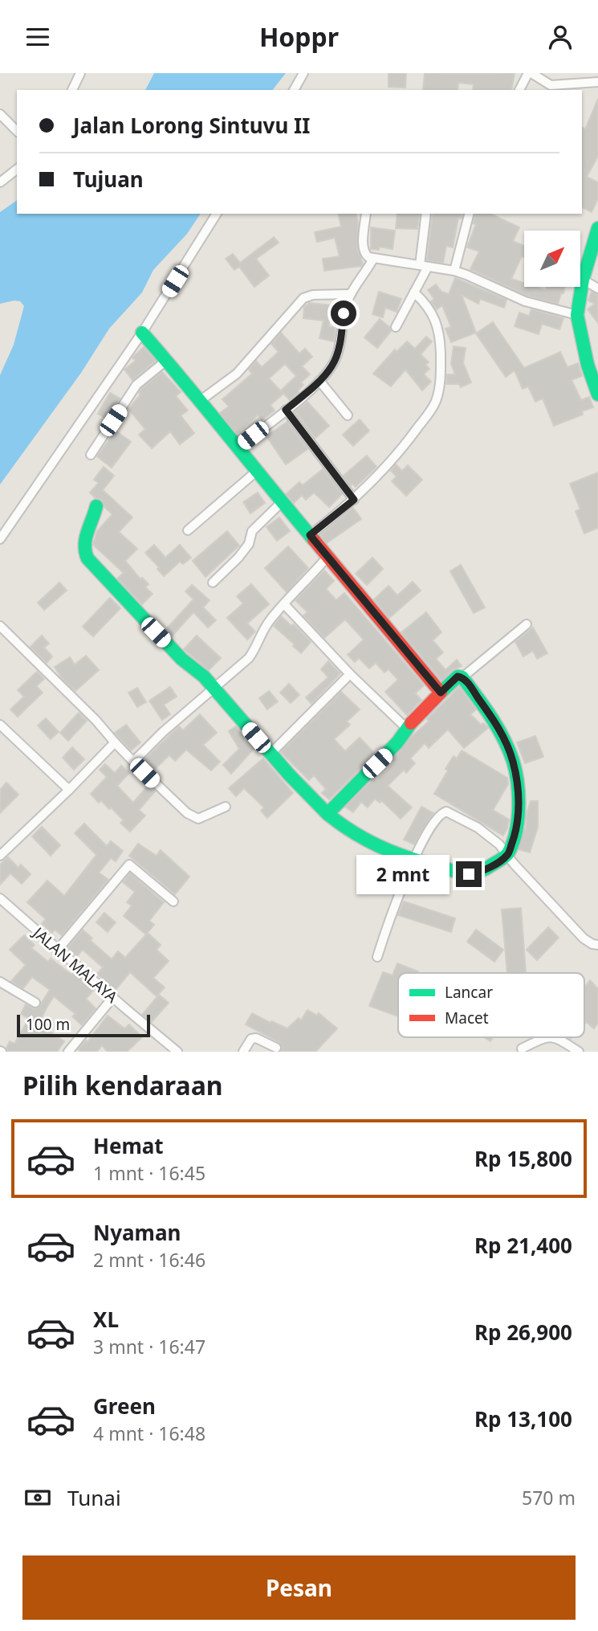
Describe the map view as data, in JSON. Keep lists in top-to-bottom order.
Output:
{
  "streets": {
    "street": ["JALAN MALAYA"]
  },
  "legend": ["Lancar", "Macet"],
  "scale_bar": "100 m",
  "north": "top right",
  "page": {
    "header": "Hoppr",
    "banner": ["Jalan Lorong Sintuvu II", "Tujuan"],
    "bubble": "2 mnt",
    "scale": "100 m",
    "heading": "Pilih kendaraan",
    "list": [
      {
        "name": "Hemat",
        "note": "1 mnt · 16:45",
        "value": "Rp 15,800"
      },
      {
        "name": "Nyaman",
        "note": "2 mnt · 16:46",
        "value": "Rp 21,400"
      },
      {
        "name": "XL",
        "note": "3 mnt · 16:47",
        "value": "Rp 26,900"
      },
      {
        "name": "Green",
        "note": "4 mnt · 16:48",
        "value": "Rp 13,100"
      }
    ],
    "pay": ["Tunai", "570 m"],
    "buttons": "Pesan"
  }
}
